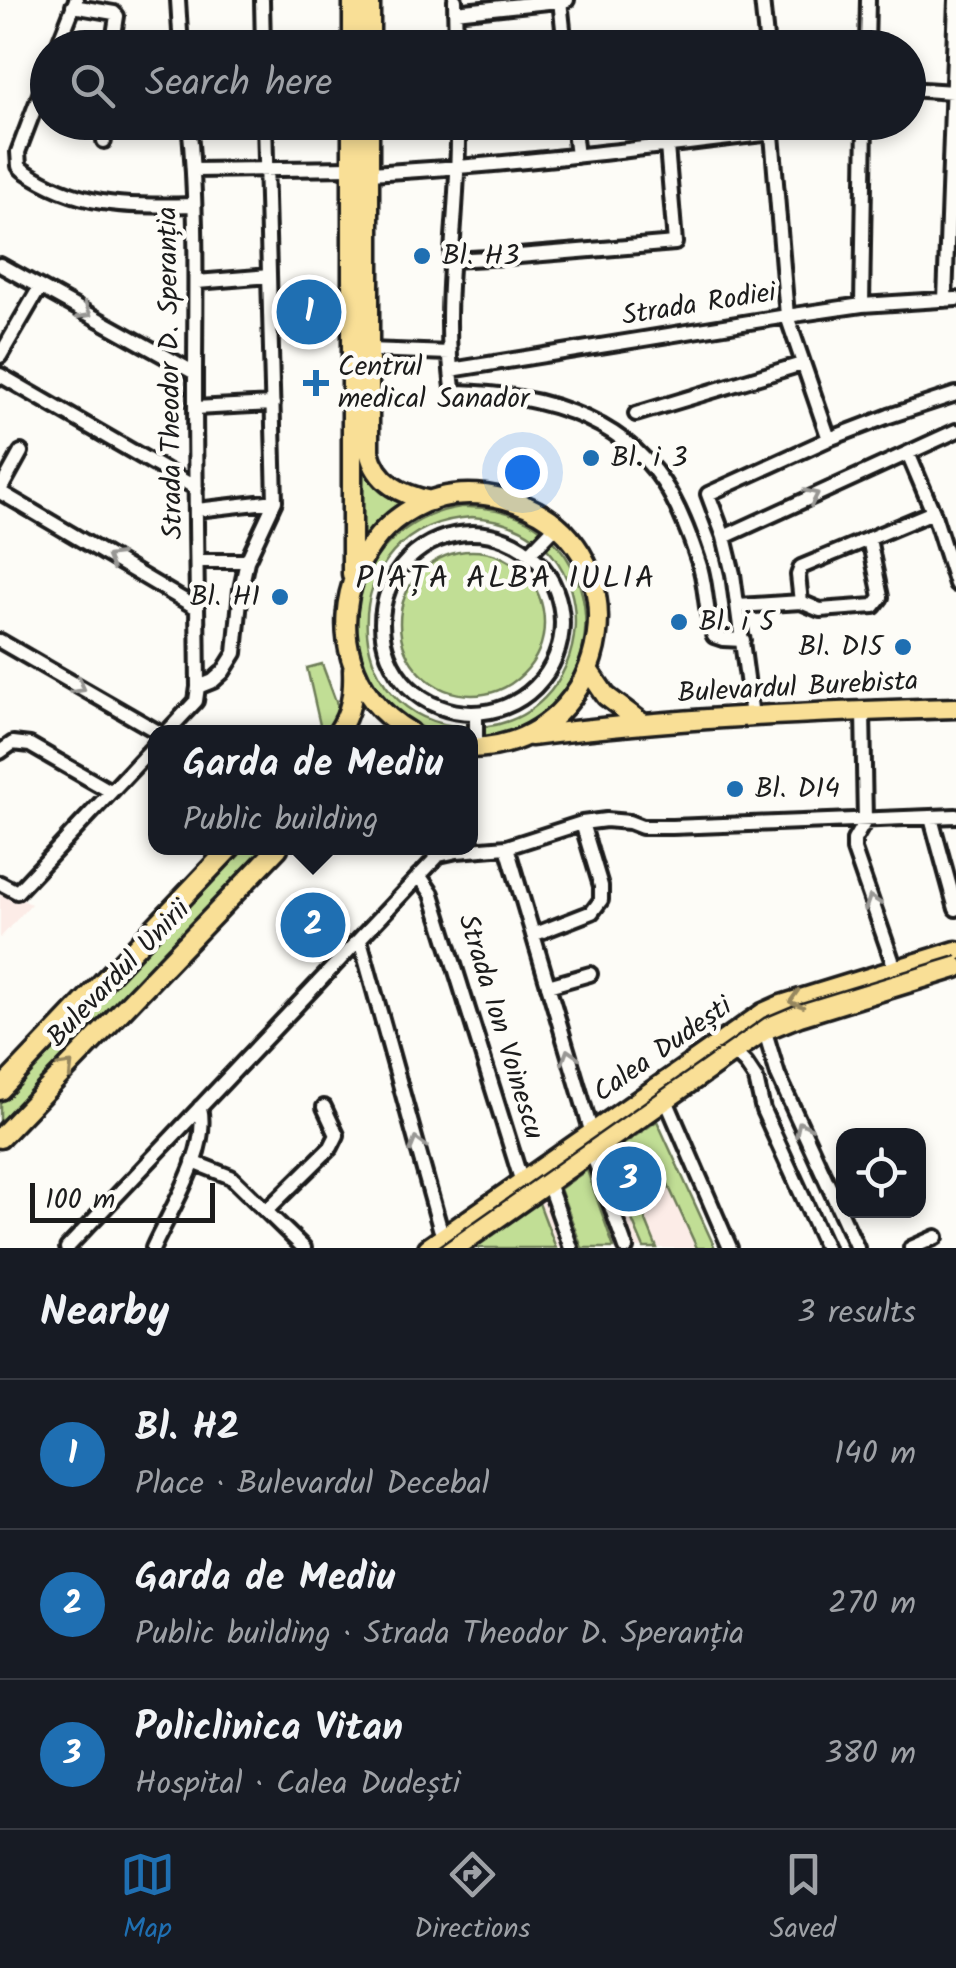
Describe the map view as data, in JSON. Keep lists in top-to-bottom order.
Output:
{
  "streets": {
    "main road": ["Bulevardul Burebista", "Bulevardul Unirii", "Calea Dudești"],
    "street": ["Strada Rodiei", "Strada Theodor D. Speranția", "Strada Ion Voinescu"]
  },
  "crossings": [
    ["Strada Ion Voinescu", "Calea Dudești"]
  ],
  "districts": ["PIAȚA ALBA IULIA"],
  "places": {
    "other": [
      "Bl. H3",
      "Bl. i 3",
      "Bl. H1",
      "Bl. i 5",
      "Bl. D15",
      "Bl. D14"
    ],
    "health": ["Centrul medical Sanador"]
  },
  "scale_bar": "100 m",
  "page": {
    "search": "Search here",
    "pins": ["1", "2", "3"],
    "popup": ["Garda de Mediu", "Public building"],
    "scale": "100 m",
    "heading": ["Nearby", "3 results"],
    "list": [
      {
        "mark": "1",
        "name": "Bl. H2",
        "note": "Place · Bulevardul Decebal",
        "value": "140 m"
      },
      {
        "mark": "2",
        "name": "Garda de Mediu",
        "note": "Public building · Strada Theodor D. Speranția",
        "value": "270 m"
      },
      {
        "mark": "3",
        "name": "Policlinica Vitan",
        "note": "Hospital · Calea Dudești",
        "value": "380 m"
      }
    ],
    "nav": ["Map", "Directions", "Saved"]
  }
}
